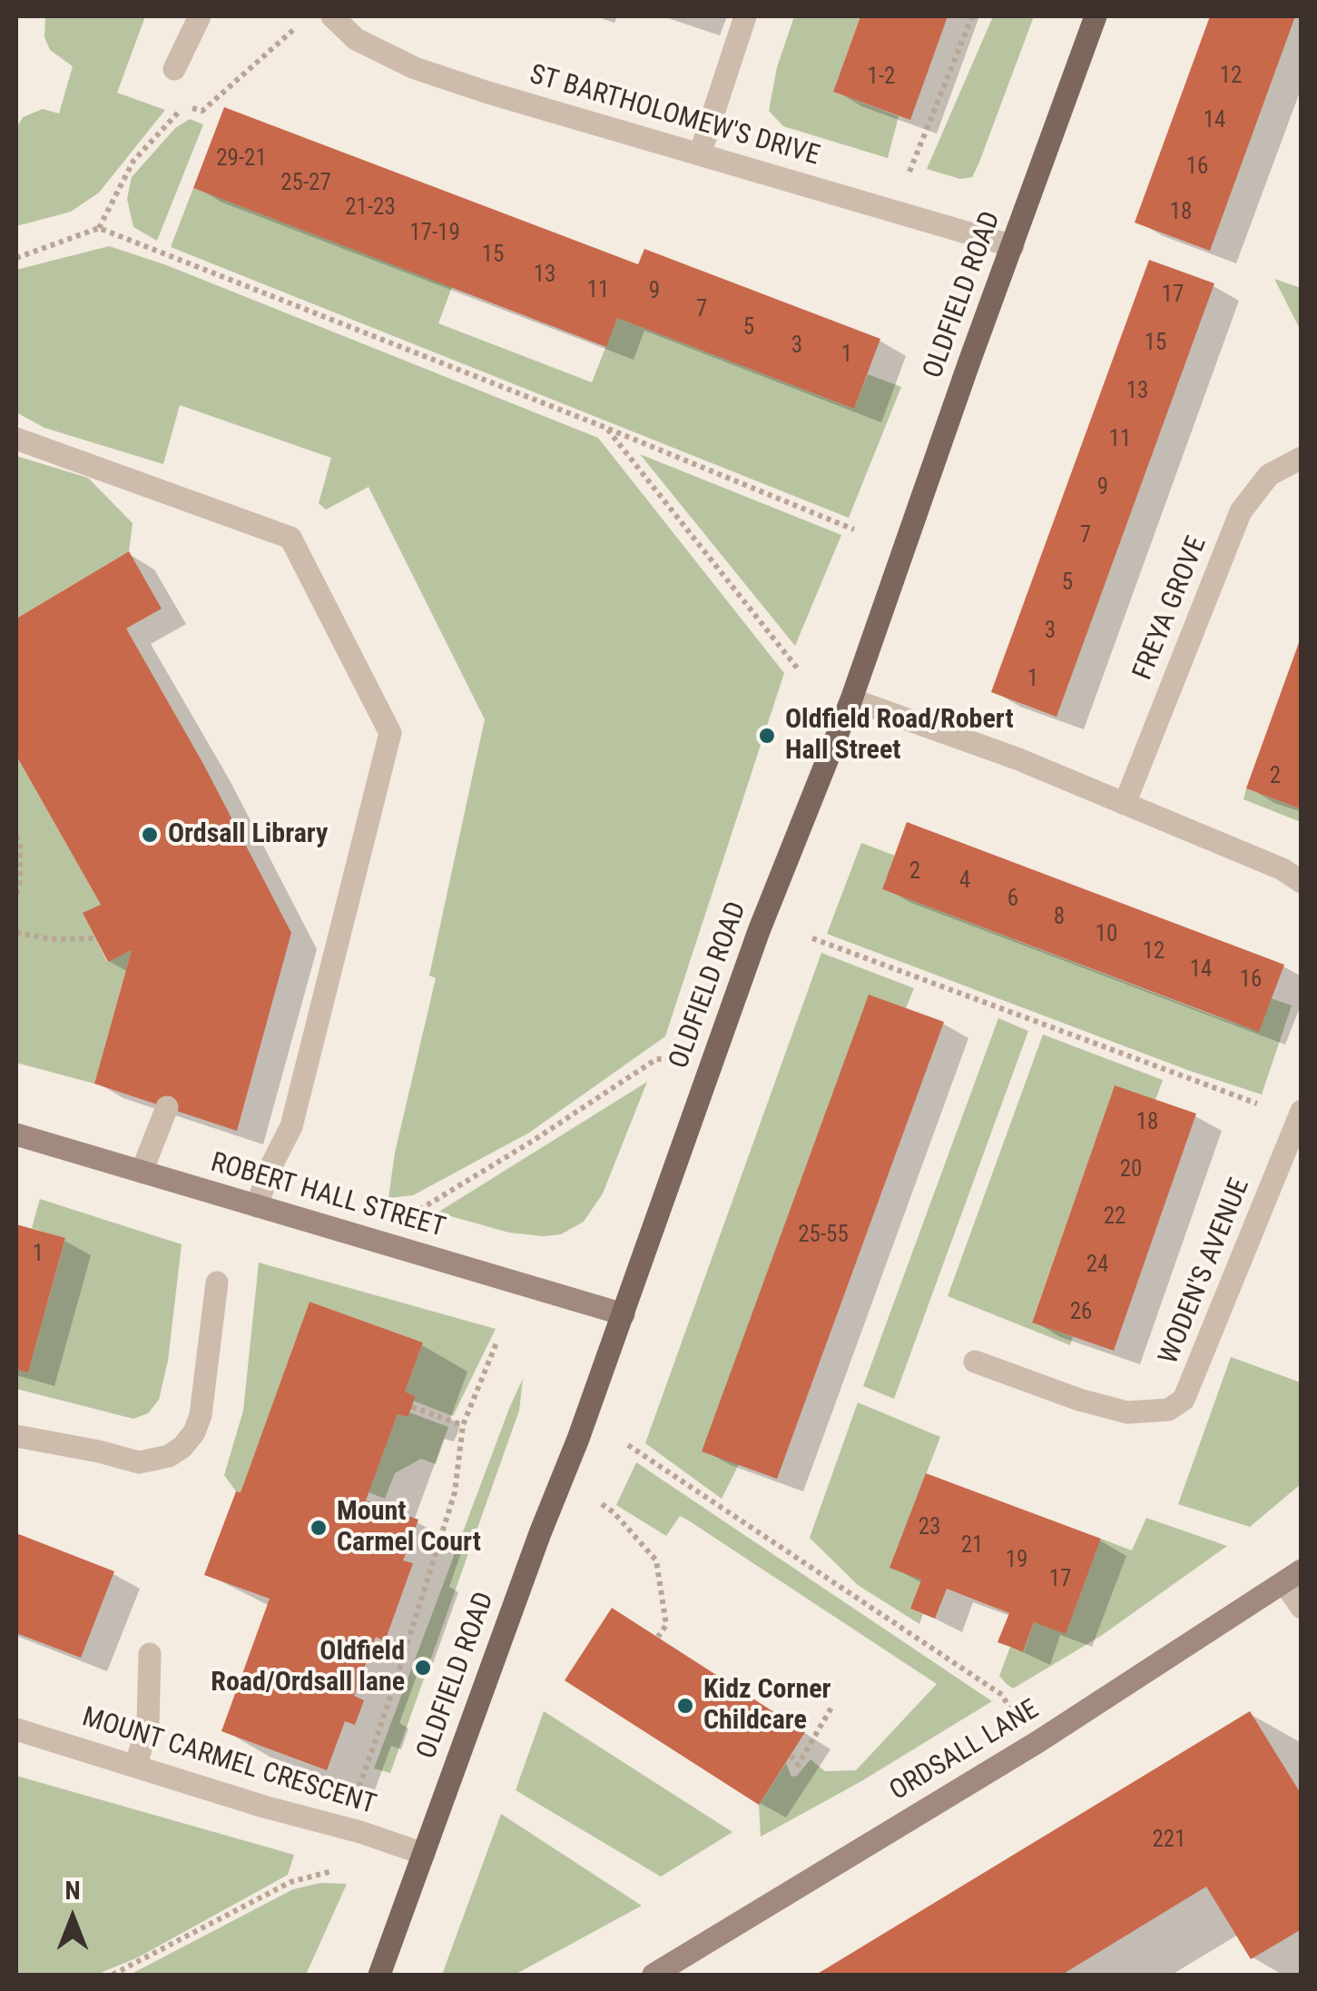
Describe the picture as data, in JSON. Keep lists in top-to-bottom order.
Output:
{
  "streets": {
    "main road": ["OLDFIELD ROAD", "ROBERT HALL STREET", "ORDSALL LANE"],
    "street": [
      "ST BARTHOLOMEW'S DRIVE",
      "FREYA GROVE",
      "WODEN'S AVENUE",
      "MOUNT CARMEL CRESCENT"
    ]
  },
  "crossings": [
    ["ST BARTHOLOMEW'S DRIVE", "OLDFIELD ROAD"],
    ["OLDFIELD ROAD", "ROBERT HALL STREET"],
    ["OLDFIELD ROAD", "MOUNT CARMEL CRESCENT"]
  ],
  "places": [
    "Oldfield Road/Robert Hall Street",
    "Ordsall Library",
    "Mount Carmel Court",
    "Oldfield Road/Ordsall lane",
    "Kidz Corner Childcare"
  ],
  "house_numbers": [
    "12",
    "1-2",
    "14",
    "29-21",
    "16",
    "25-27",
    "21-23",
    "18",
    "17-19",
    "15",
    "13",
    "11",
    "9",
    "17",
    "7",
    "5",
    "15",
    "3",
    "1",
    "13",
    "11",
    "9",
    "7",
    "5",
    "3",
    "1",
    "2",
    "2",
    "4",
    "6",
    "8",
    "10",
    "12",
    "14",
    "16",
    "18",
    "20",
    "22",
    "25-55",
    "1",
    "24",
    "26",
    "23",
    "21",
    "19",
    "17",
    "221"
  ],
  "north": "top"
}
